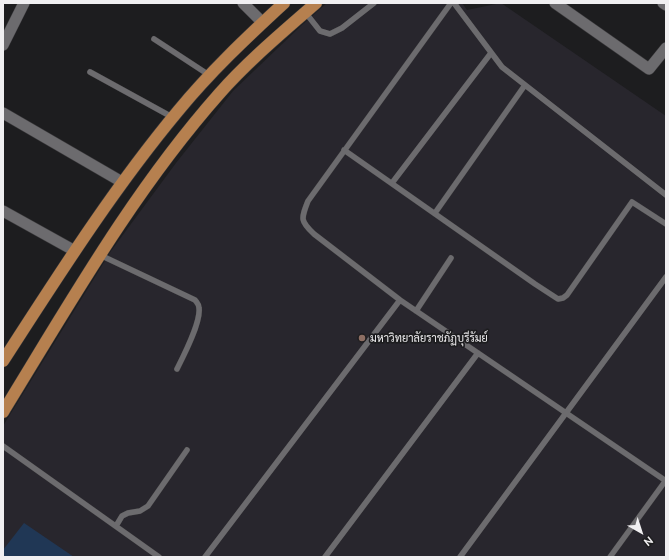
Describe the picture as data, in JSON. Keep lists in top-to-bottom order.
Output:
{
  "places": ["มหาวิทยาลัยราชภัฏบุรีรัมย์"],
  "north": "bottom right"
}
